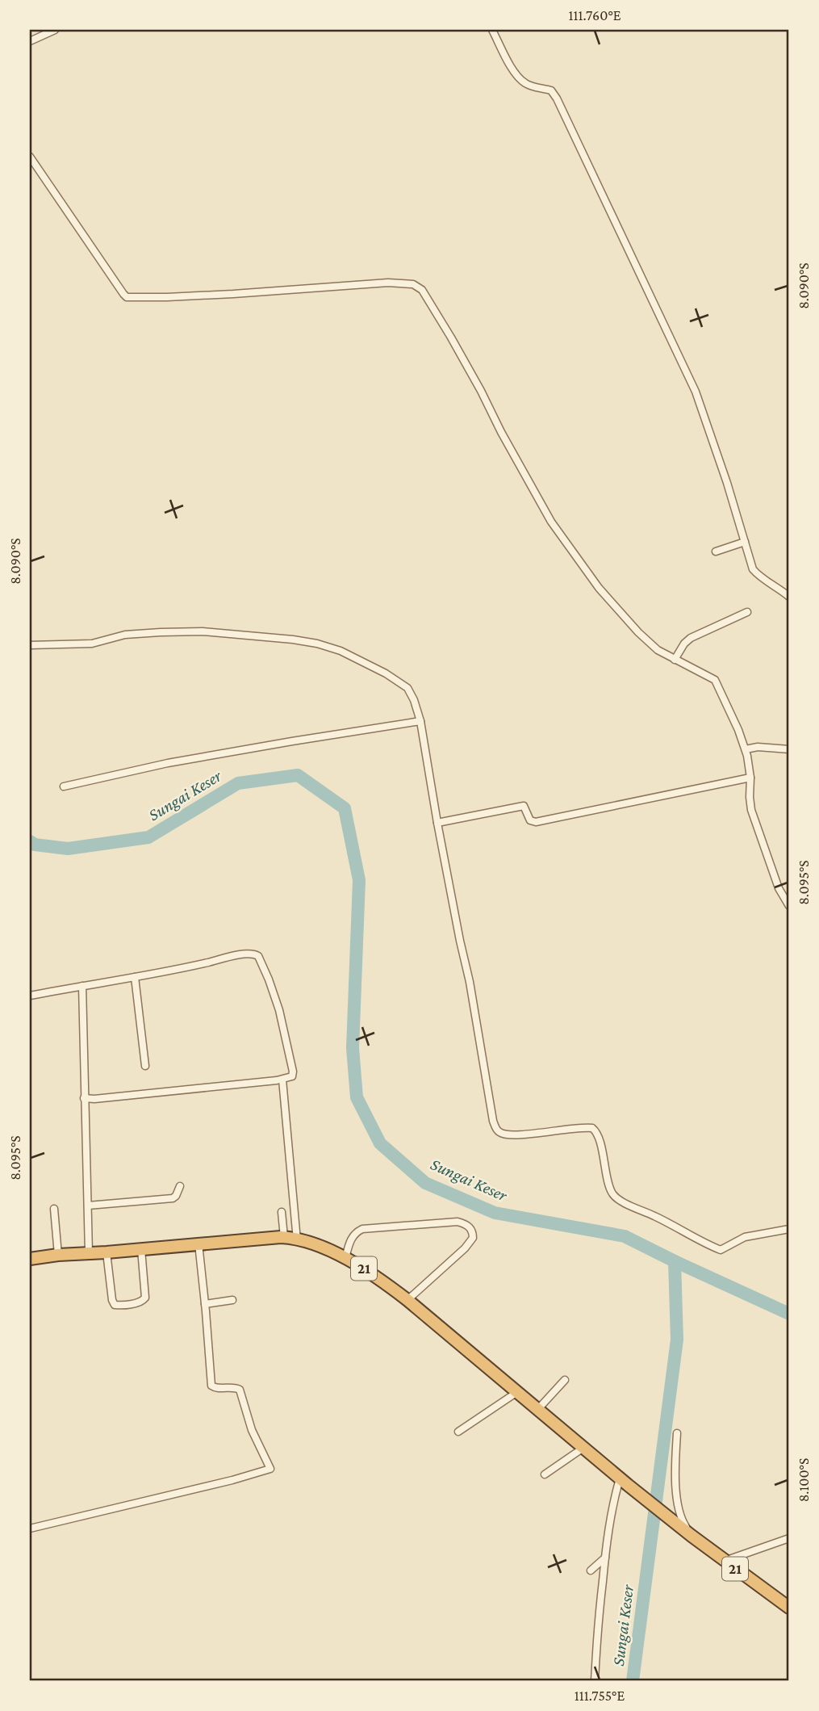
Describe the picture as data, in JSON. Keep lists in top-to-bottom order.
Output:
{
  "streets": {
    "highway": ["21"]
  },
  "water": ["Sungai Keser"],
  "coordinates": [
    "111.760°E",
    "8.090°S",
    "8.095°S",
    "8.100°S",
    "111.755°E"
  ]
}
